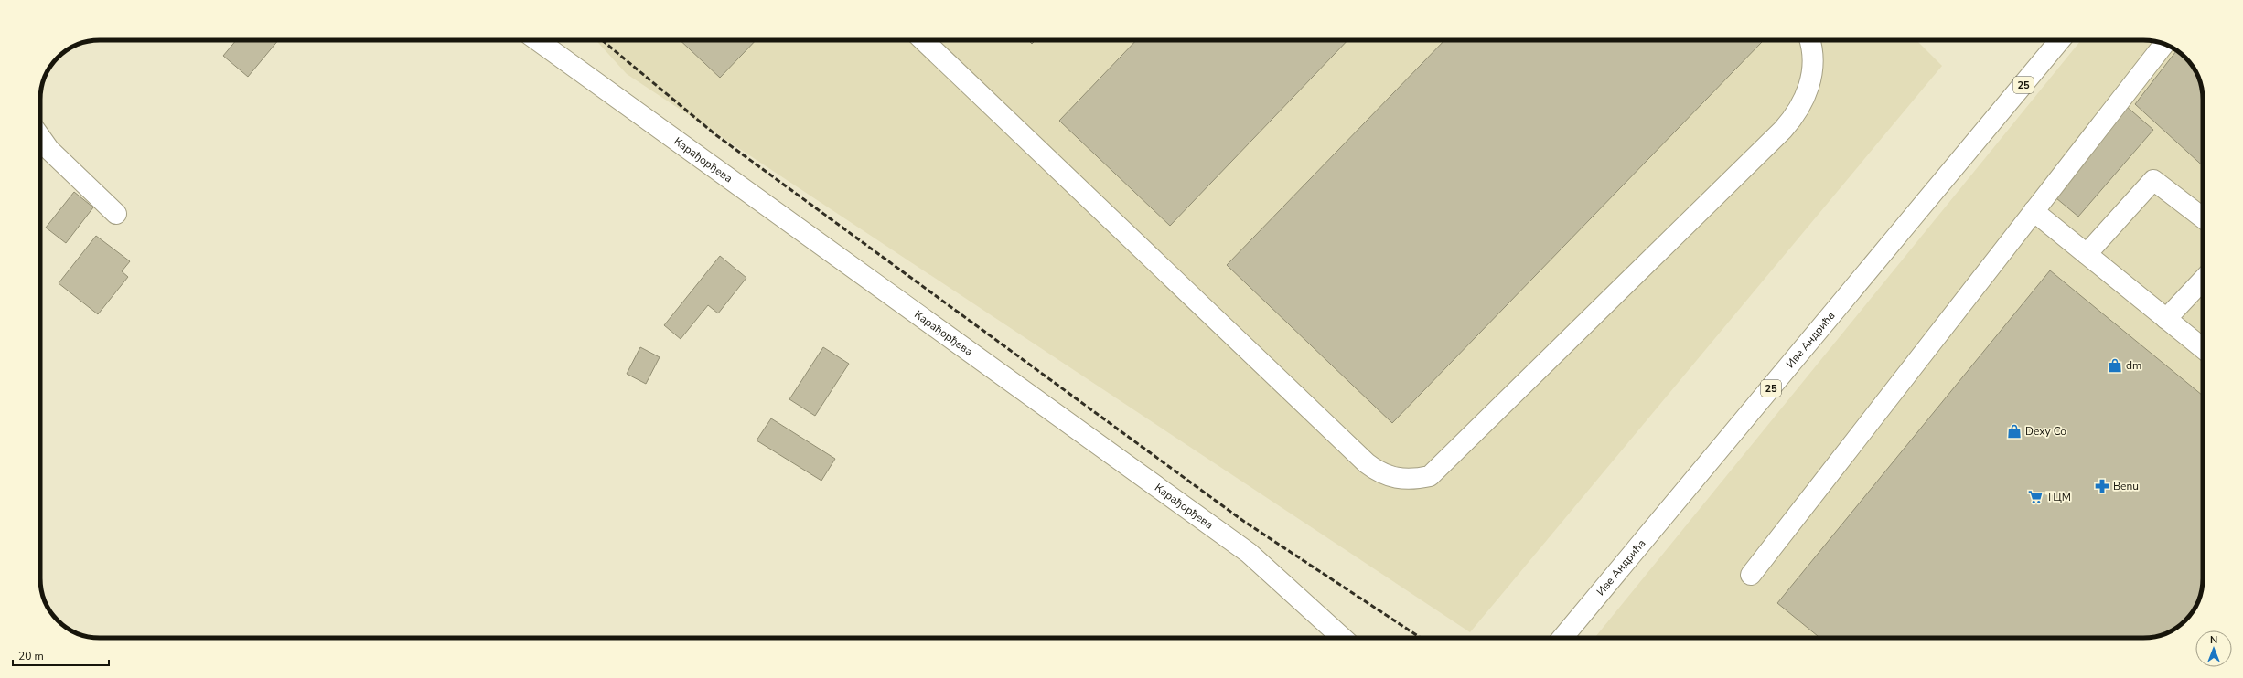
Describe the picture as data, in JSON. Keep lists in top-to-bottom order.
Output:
{
  "streets": {
    "street": ["25", "Карађорђева", "Иве Андрића"]
  },
  "places": {
    "shop": ["dm", "Dexy Co"],
    "pharmacy": ["Benu"],
    "supermarket": ["ТЦМ"]
  },
  "scale_bar": "20 m",
  "north": "top"
}
